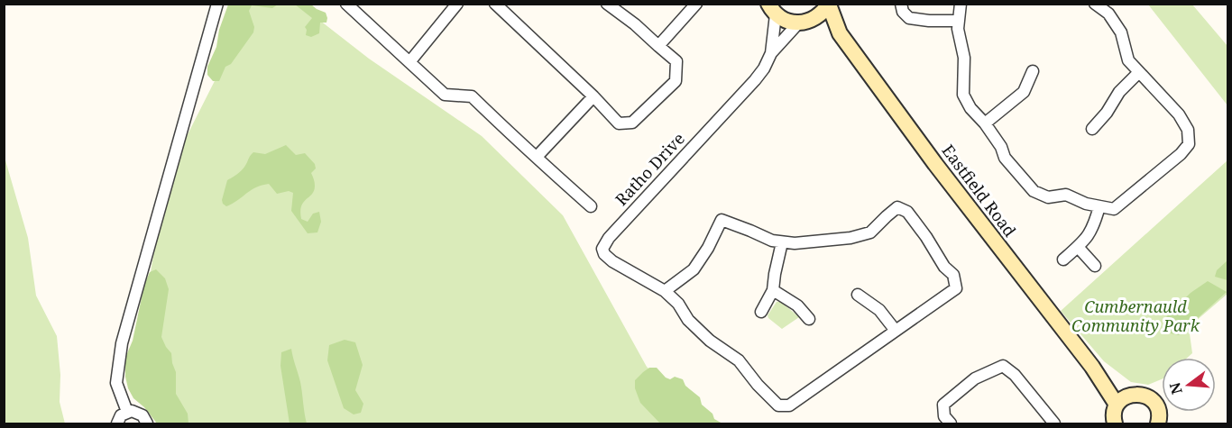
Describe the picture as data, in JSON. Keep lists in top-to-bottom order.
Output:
{
  "streets": {
    "street": ["Ratho Drive", "Eastfield Road"]
  },
  "parks": ["Cumbernauld Community Park"],
  "north": "left"
}
